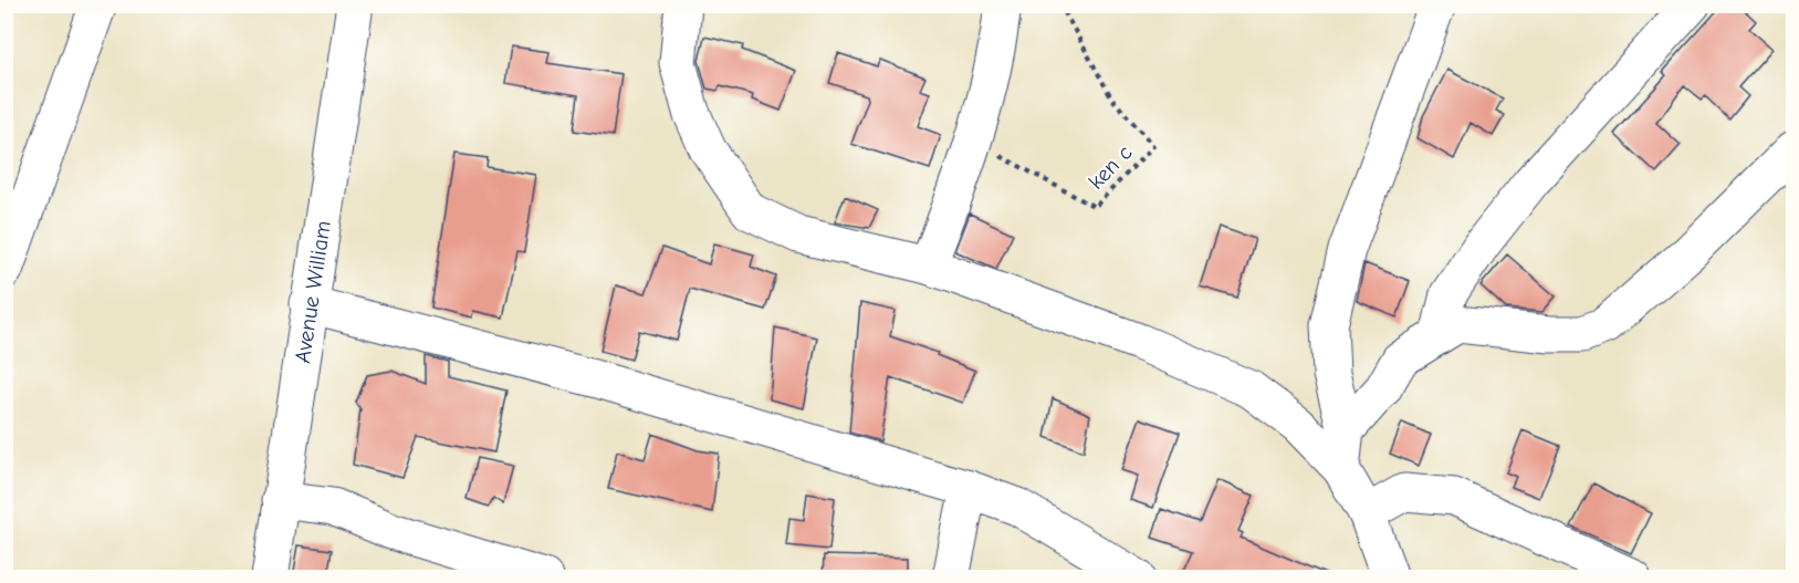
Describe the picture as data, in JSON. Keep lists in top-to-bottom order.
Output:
{
  "streets": {
    "street": ["Avenue William"],
    "path": ["ken c"]
  }
}
